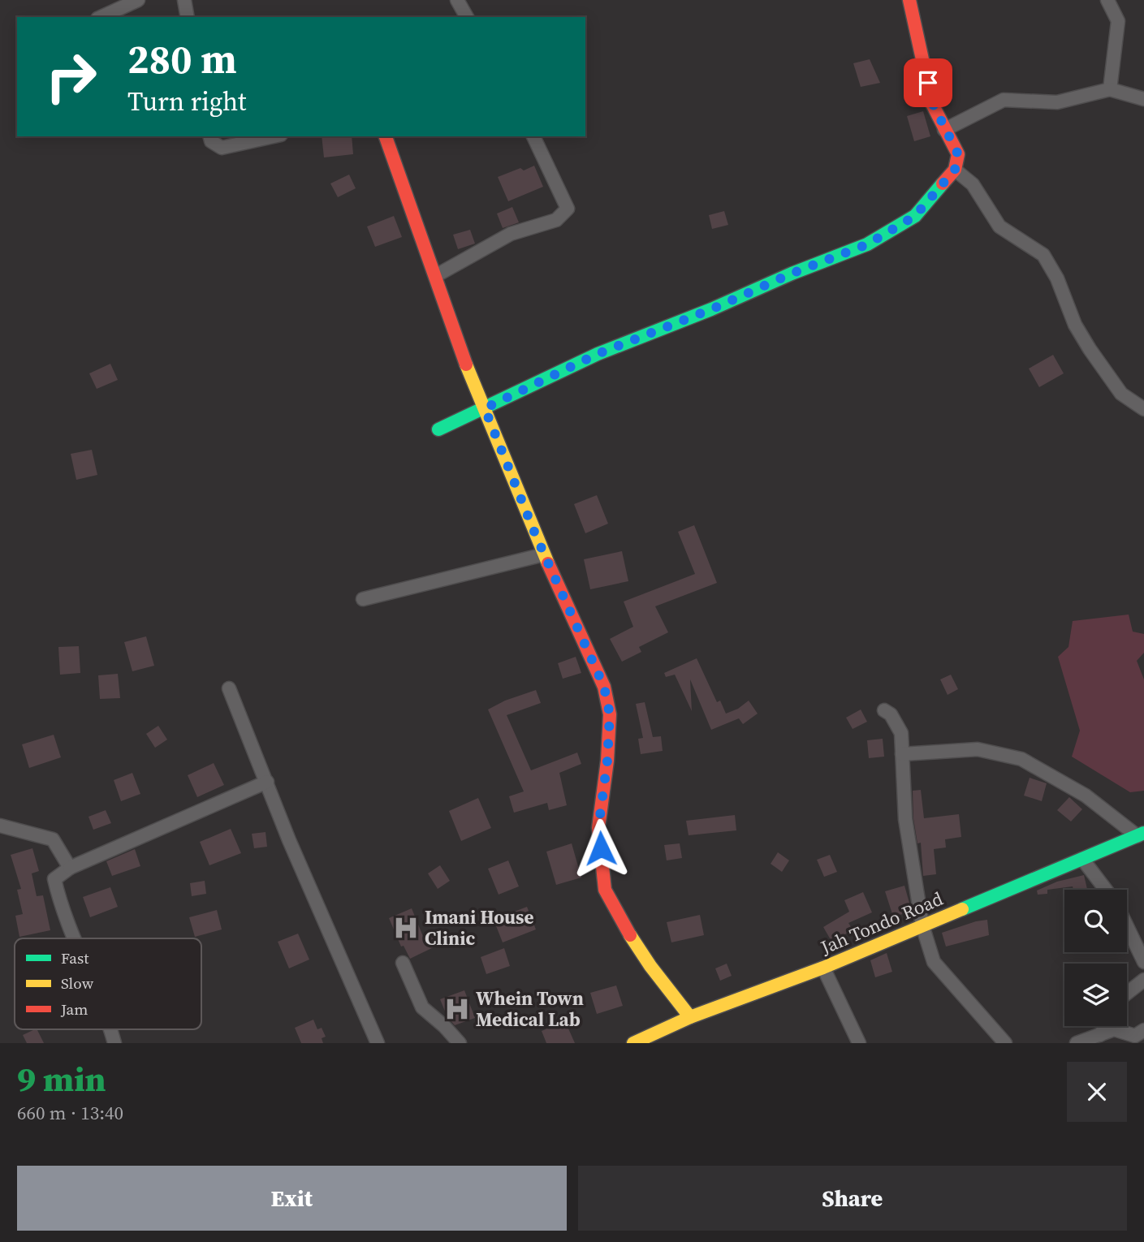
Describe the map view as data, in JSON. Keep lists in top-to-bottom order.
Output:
{
  "streets": {
    "street": ["Jah Tondo Road"]
  },
  "places": {
    "hospital": ["Imani House Clinic", "Whein Town Medical Lab"]
  },
  "legend": ["Fast", "Slow", "Jam"],
  "page": {
    "turn": ["280 m", "Turn right"],
    "heading": ["9 min", "660 m · 13:40"],
    "buttons": ["Exit", "Share"]
  }
}
